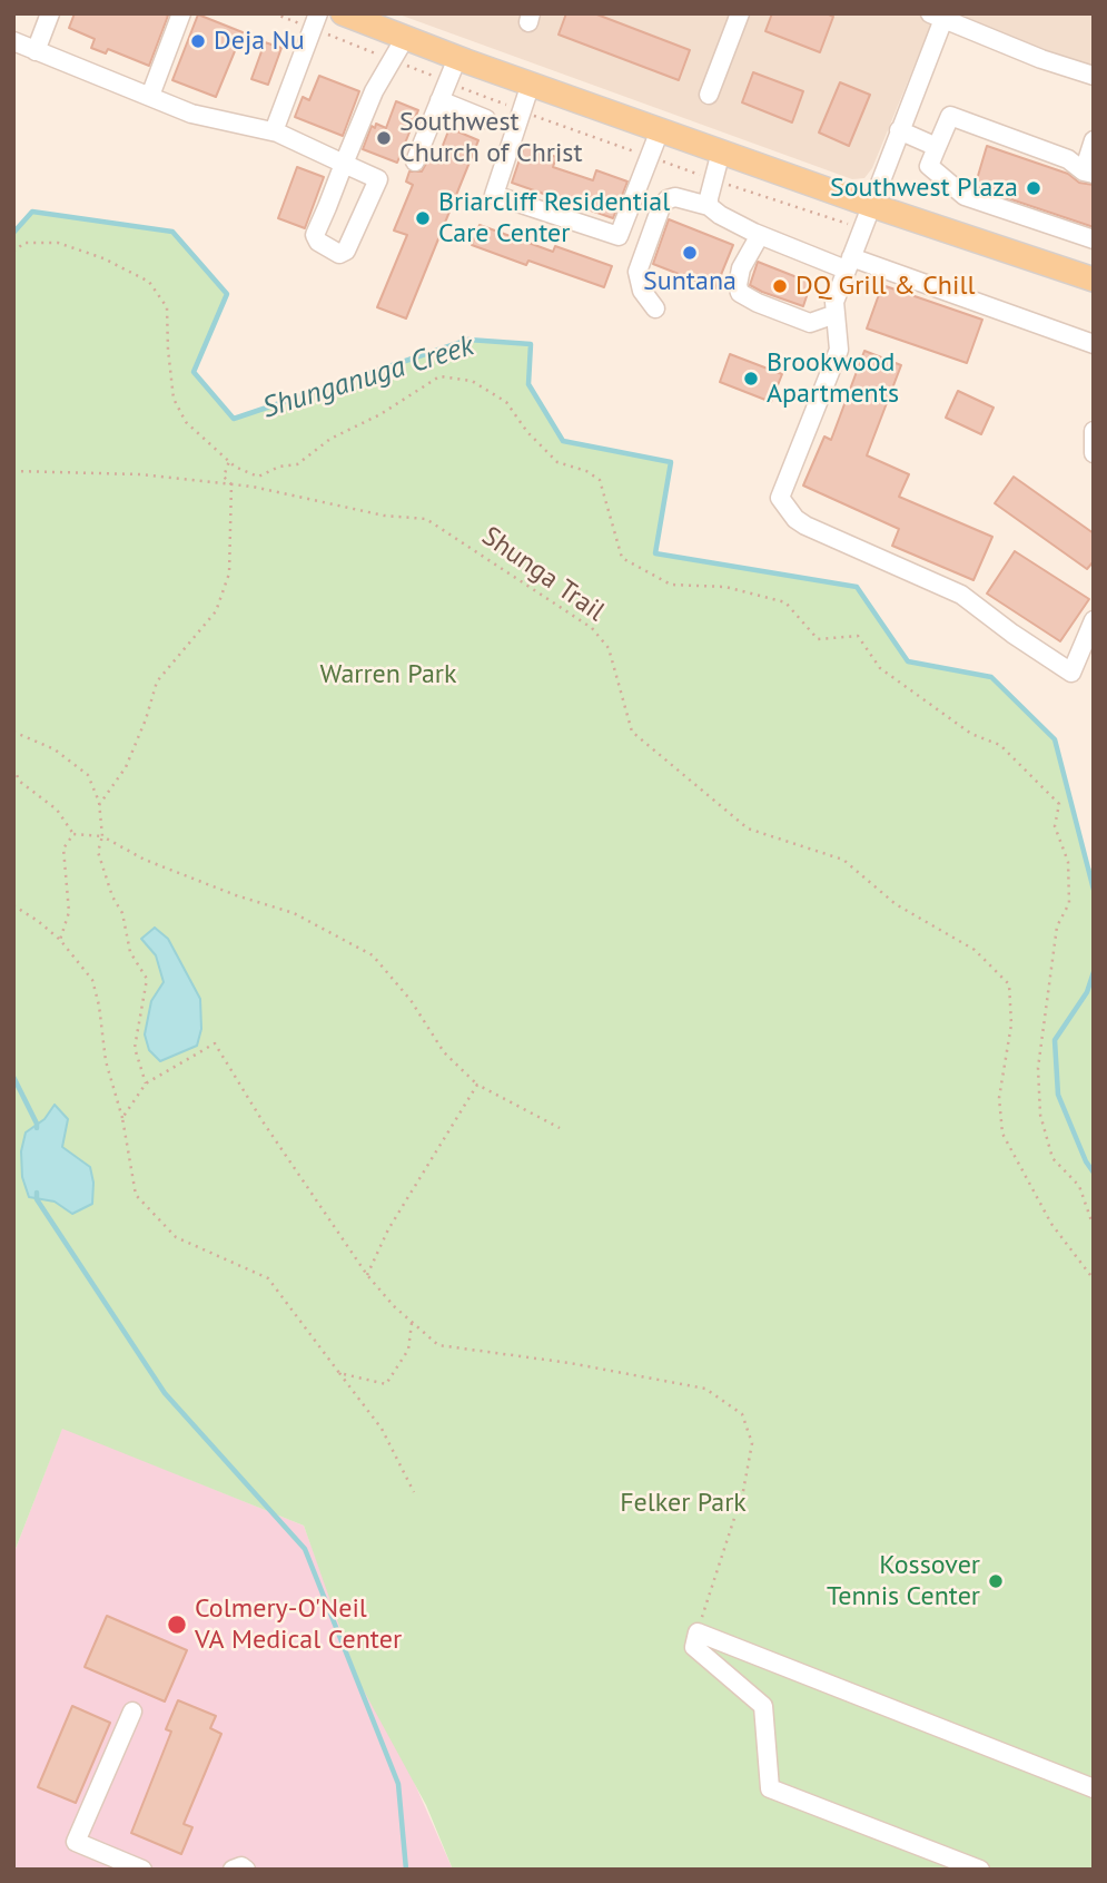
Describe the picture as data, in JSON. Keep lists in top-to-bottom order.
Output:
{
  "streets": {
    "path": ["Shunga Trail"]
  },
  "water": ["Shunganuga Creek"],
  "parks": ["Warren Park", "Felker Park"],
  "places": [
    "Deja Nu",
    "Southwest Church of Christ",
    "Southwest Plaza",
    "Briarcliff Residential Care Center",
    "Suntana",
    "DQ Grill & Chill",
    "Brookwood Apartments",
    "Kossover Tennis Center",
    "Colmery-O'Neil VA Medical Center"
  ]
}
